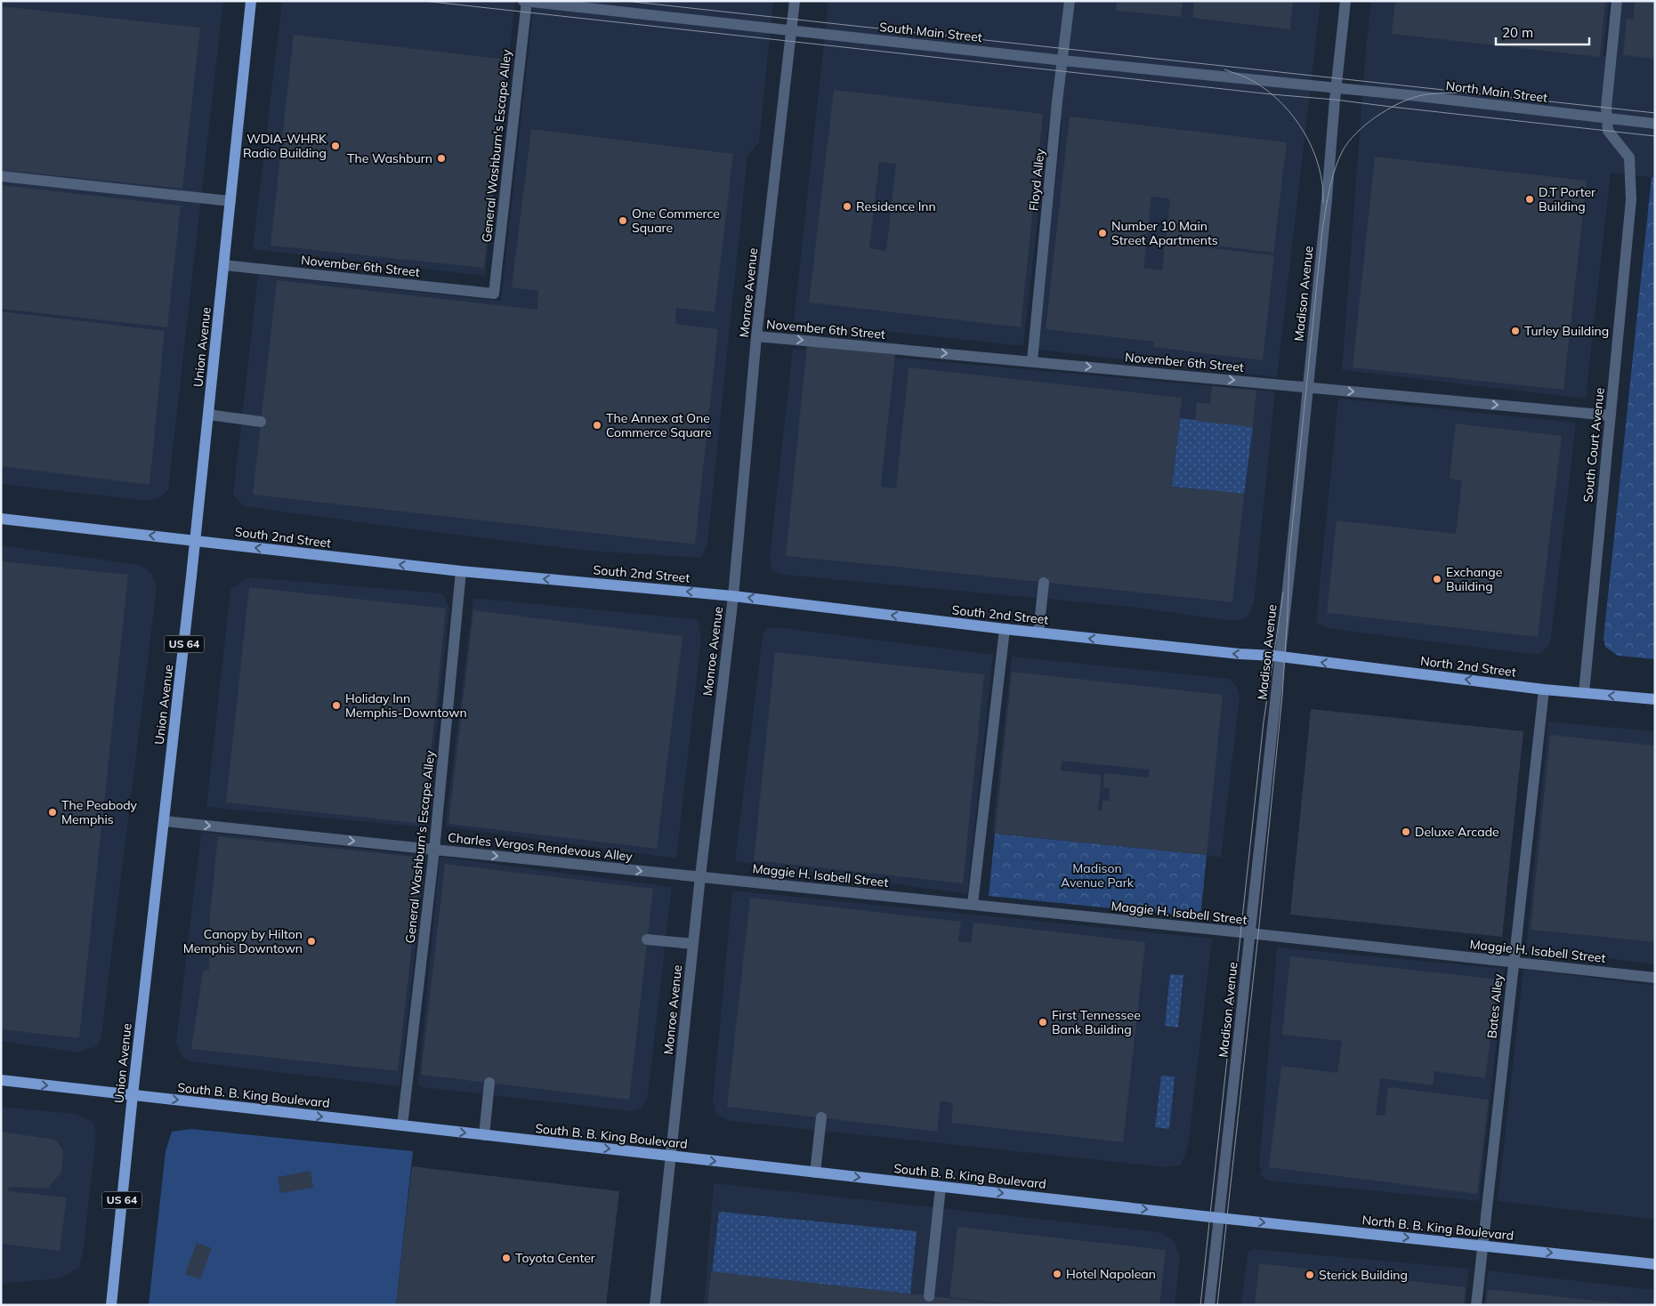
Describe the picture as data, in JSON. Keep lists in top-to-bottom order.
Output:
{
  "streets": {
    "main road": [
      "Union Avenue",
      "South 2nd Street",
      "US 64",
      "North 2nd Street",
      "South B. B. King Boulevard",
      "North B. B. King Boulevard"
    ],
    "street": [
      "South Main Street",
      "North Main Street",
      "General Washburn's Escape Alley",
      "Floyd Alley",
      "November 6th Street",
      "Monroe Avenue",
      "Madison Avenue",
      "South Court Avenue",
      "Charles Vergos Rendevous Alley",
      "Maggie H. Isabell Street",
      "Bates Alley"
    ]
  },
  "crossings": [
    ["South Main Street", "North Main Street"],
    ["South Main Street", "General Washburn's Escape Alley"],
    ["South Main Street", "Floyd Alley"],
    ["South Main Street", "Monroe Avenue"],
    ["South Main Street", "Madison Avenue"],
    ["North Main Street", "Madison Avenue"],
    ["North Main Street", "South Court Avenue"],
    ["General Washburn's Escape Alley", "November 6th Street"],
    ["General Washburn's Escape Alley", "South 2nd Street"],
    ["General Washburn's Escape Alley", "Charles Vergos Rendevous Alley"],
    ["General Washburn's Escape Alley", "South B. B. King Boulevard"],
    ["Floyd Alley", "November 6th Street"],
    ["November 6th Street", "Monroe Avenue"],
    ["November 6th Street", "Madison Avenue"],
    ["November 6th Street", "Union Avenue"],
    ["November 6th Street", "South Court Avenue"],
    ["Monroe Avenue", "South 2nd Street"],
    ["Monroe Avenue", "Charles Vergos Rendevous Alley"],
    ["Monroe Avenue", "Maggie H. Isabell Street"],
    ["Monroe Avenue", "South B. B. King Boulevard"],
    ["Madison Avenue", "South 2nd Street"],
    ["Madison Avenue", "North 2nd Street"],
    ["Madison Avenue", "Maggie H. Isabell Street"],
    ["Madison Avenue", "South B. B. King Boulevard"],
    ["Madison Avenue", "North B. B. King Boulevard"],
    ["Union Avenue", "South 2nd Street"],
    ["Union Avenue", "Charles Vergos Rendevous Alley"],
    ["Union Avenue", "South B. B. King Boulevard"],
    ["South Court Avenue", "North 2nd Street"],
    ["South 2nd Street", "North 2nd Street"],
    ["North 2nd Street", "Bates Alley"],
    ["Charles Vergos Rendevous Alley", "Maggie H. Isabell Street"],
    ["Maggie H. Isabell Street", "Bates Alley"],
    ["Bates Alley", "North B. B. King Boulevard"],
    ["South B. B. King Boulevard", "North B. B. King Boulevard"]
  ],
  "one_way": [
    "November 6th Street",
    "South 2nd Street",
    "North 2nd Street",
    "Charles Vergos Rendevous Alley",
    "South B. B. King Boulevard",
    "North B. B. King Boulevard"
  ],
  "parks": ["Madison Avenue Park"],
  "places": [
    "WDIA-WHRK Radio Building",
    "The Washburn",
    "D.T Porter Building",
    "Residence Inn",
    "One Commerce Square",
    "Number 10 Main Street Apartments",
    "Turley Building",
    "The Annex at One Commerce Square",
    "Exchange Building",
    "Holiday Inn Memphis-Downtown",
    "The Peabody Memphis",
    "Deluxe Arcade",
    "Canopy by Hilton Memphis Downtown",
    "First Tennessee Bank Building",
    "Toyota Center",
    "Hotel Napolean",
    "Sterick Building"
  ],
  "scale_bar": "20 m"
}
